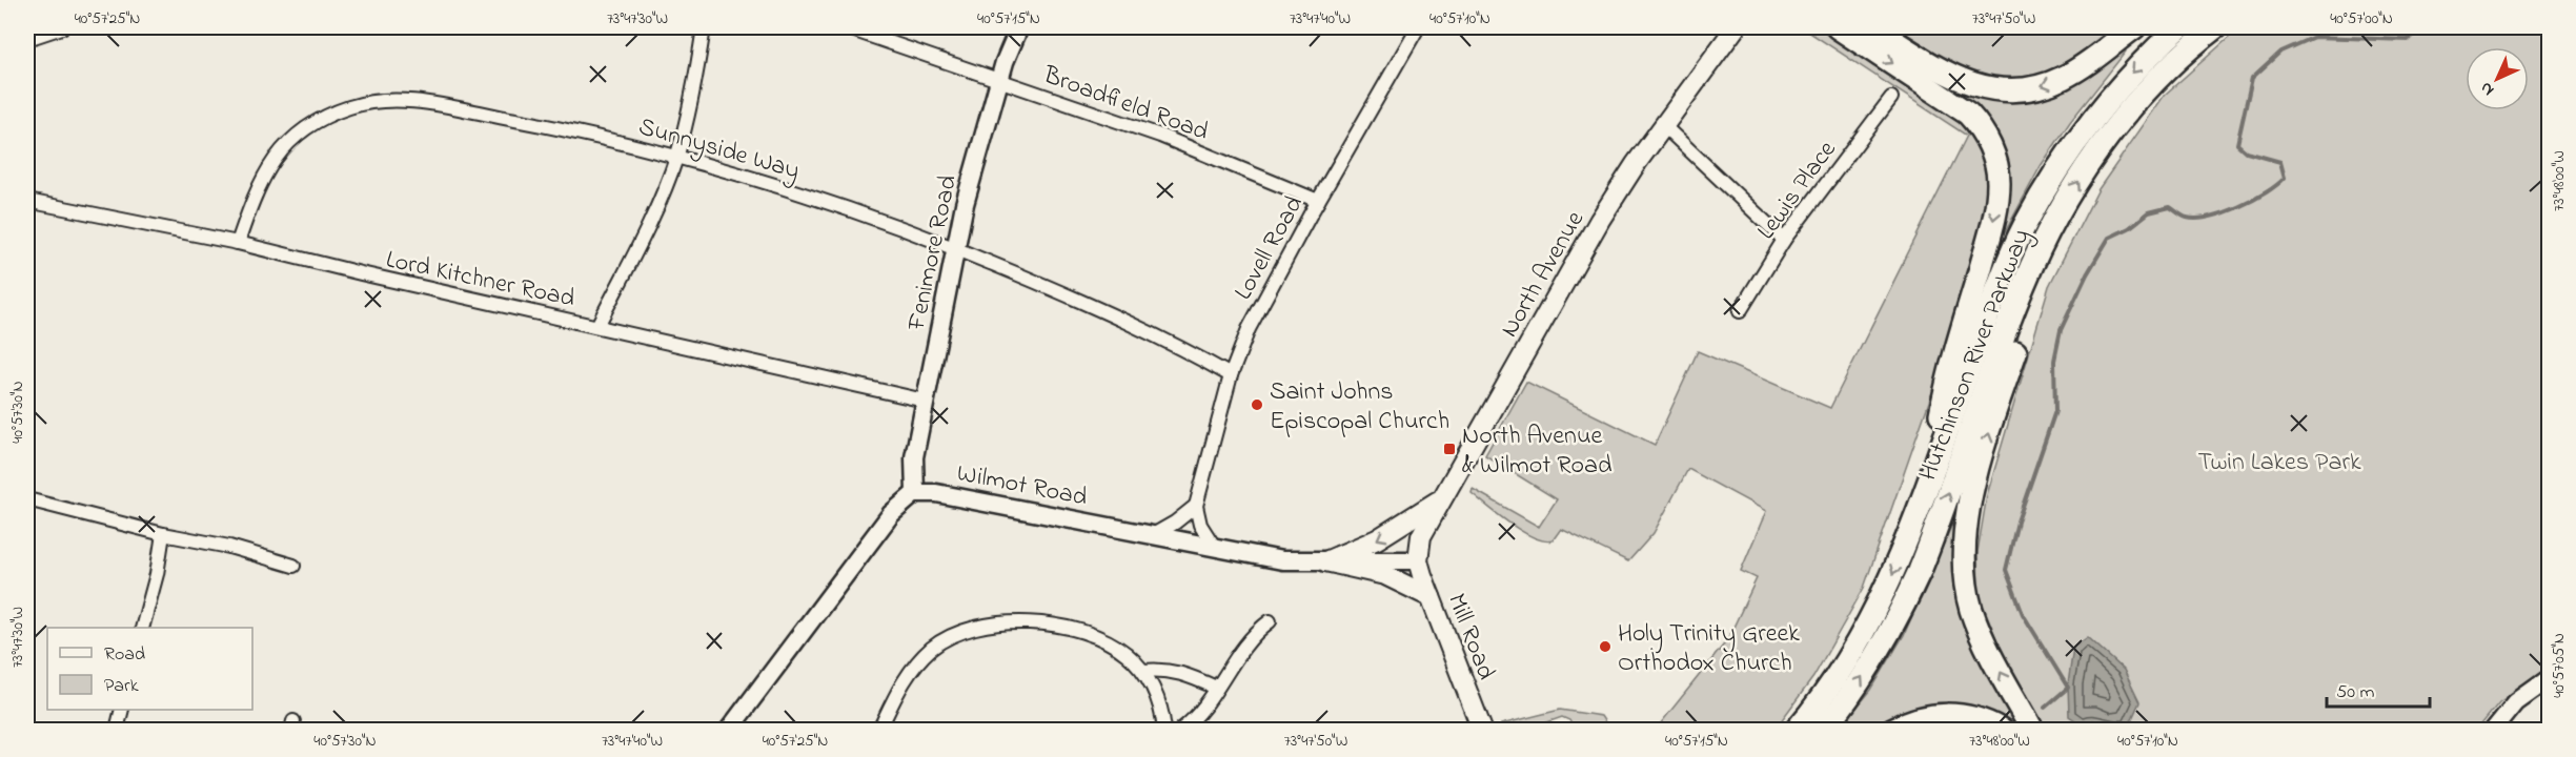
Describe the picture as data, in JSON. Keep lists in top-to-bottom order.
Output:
{
  "streets": {
    "highway": ["Hutchinson River Parkway"],
    "main road": ["North Avenue", "Mill Road"],
    "street": [
      "Broadfield Road",
      "Sunnyside Way",
      "Lewis Place",
      "Lovell Road",
      "Fenimore Road",
      "Lord Kitchner Road",
      "Wilmot Road"
    ]
  },
  "crossings": [
    ["Broadfield Road", "Lovell Road"],
    ["Broadfield Road", "Fenimore Road"],
    ["Sunnyside Way", "Lovell Road"],
    ["Sunnyside Way", "Fenimore Road"],
    ["Sunnyside Way", "Lord Kitchner Road"],
    ["Fenimore Road", "Lord Kitchner Road"],
    ["Fenimore Road", "Wilmot Road"],
    ["North Avenue", "Wilmot Road"],
    ["North Avenue", "Mill Road"],
    ["Wilmot Road", "Mill Road"]
  ],
  "parks": ["Twin Lakes Park"],
  "places": {
    "other": ["Saint Johns Episcopal Church", "Holy Trinity Greek Orthodox Church"],
    "transit": ["North Avenue & Wilmot Road"]
  },
  "legend": ["Road", "Park"],
  "scale_bar": "50 m",
  "north": "bottom left",
  "coordinates": [
    "40°57'25\"N",
    "73°47'30\"W",
    "40°57'15\"N",
    "73°47'40\"W",
    "40°57'10\"N",
    "73°47'50\"W",
    "40°57'00\"N",
    "73°48'00\"W",
    "40°57'30\"N",
    "40°57'05\"N"
  ]
}
